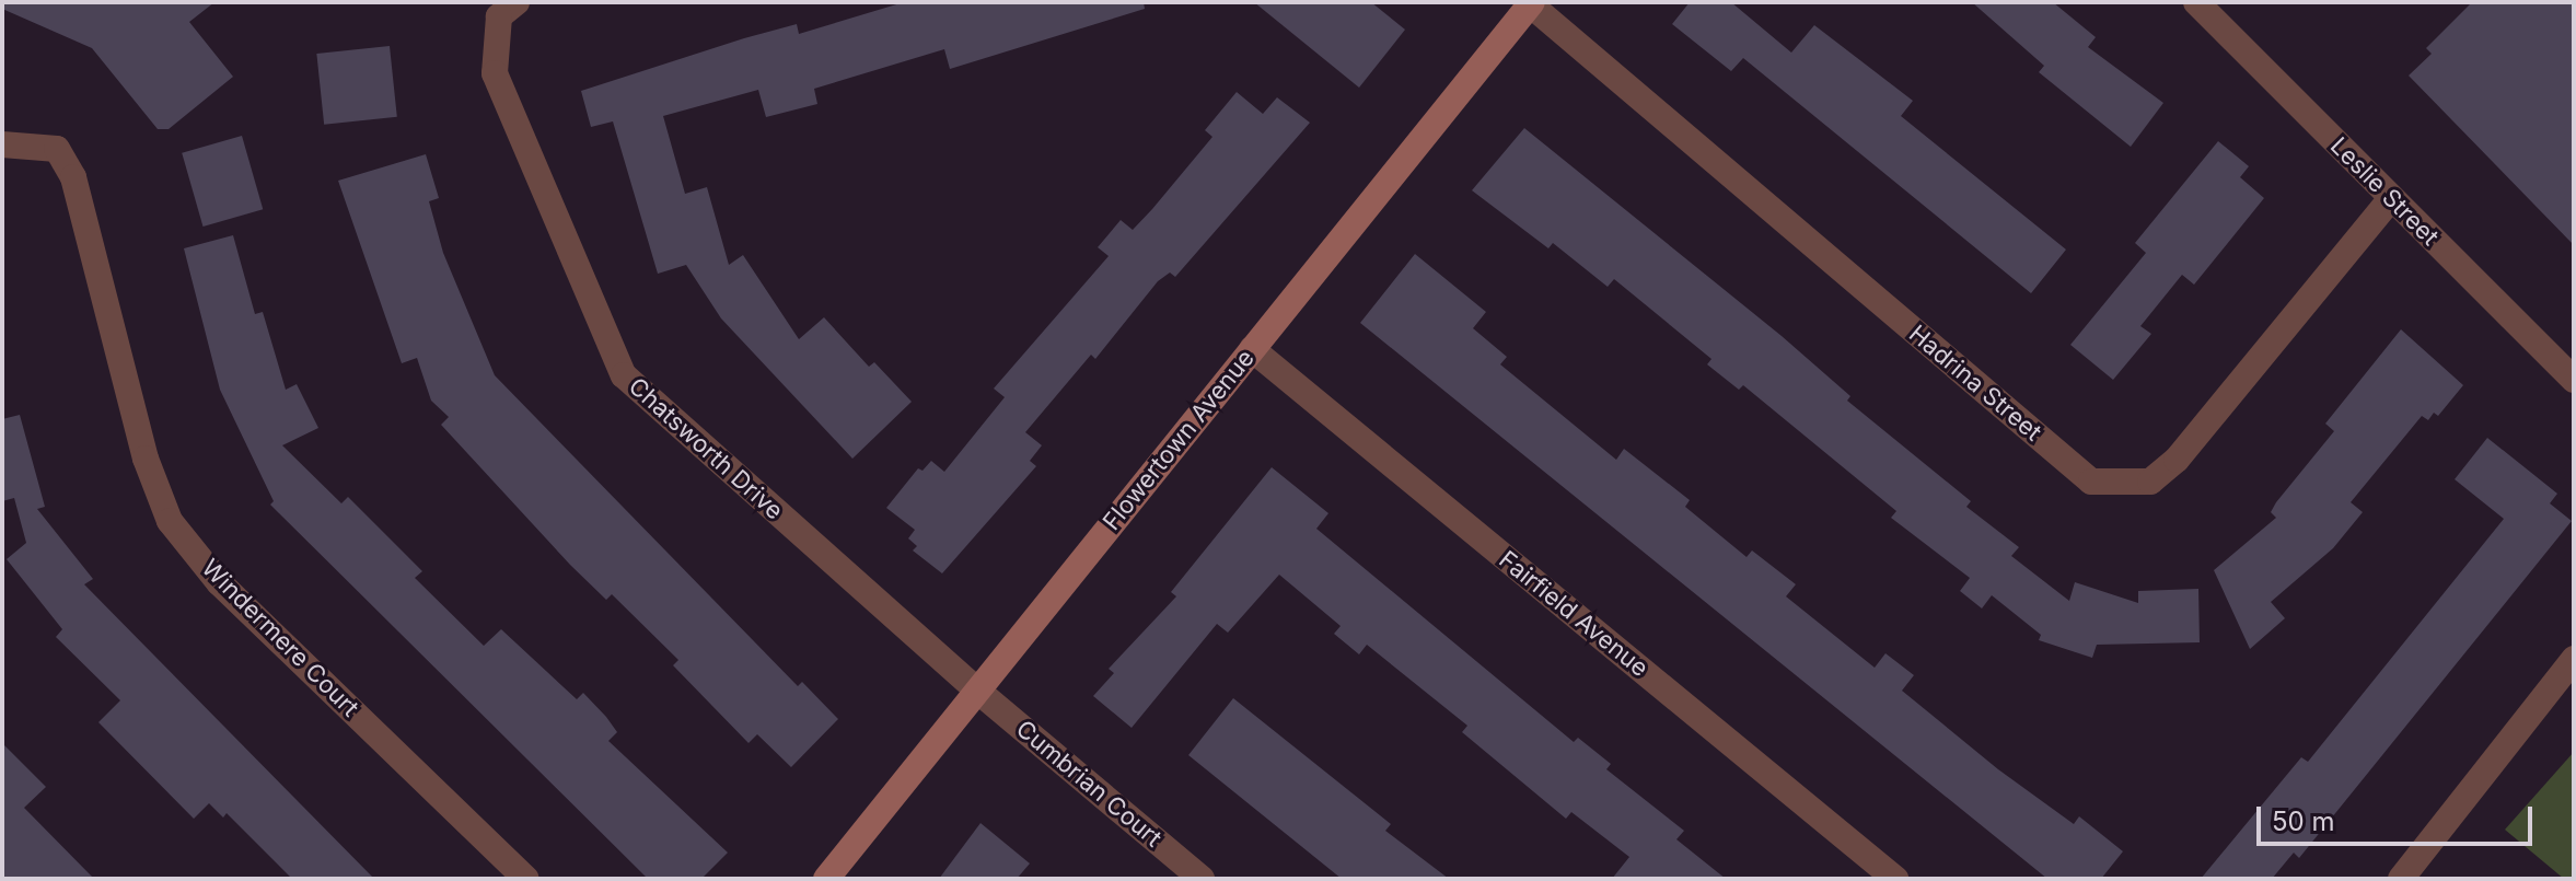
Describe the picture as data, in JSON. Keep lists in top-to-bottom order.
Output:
{
  "streets": {
    "street": [
      "Leslie Street",
      "Hadrina Street",
      "Flowertown Avenue",
      "Chatsworth Drive",
      "Fairfield Avenue",
      "Windermere Court",
      "Cumbrian Court"
    ]
  },
  "crossings": [
    ["Leslie Street", "Hadrina Street"],
    ["Hadrina Street", "Flowertown Avenue"],
    ["Flowertown Avenue", "Chatsworth Drive"],
    ["Flowertown Avenue", "Fairfield Avenue"],
    ["Flowertown Avenue", "Cumbrian Court"],
    ["Chatsworth Drive", "Cumbrian Court"]
  ],
  "scale_bar": "50 m"
}
